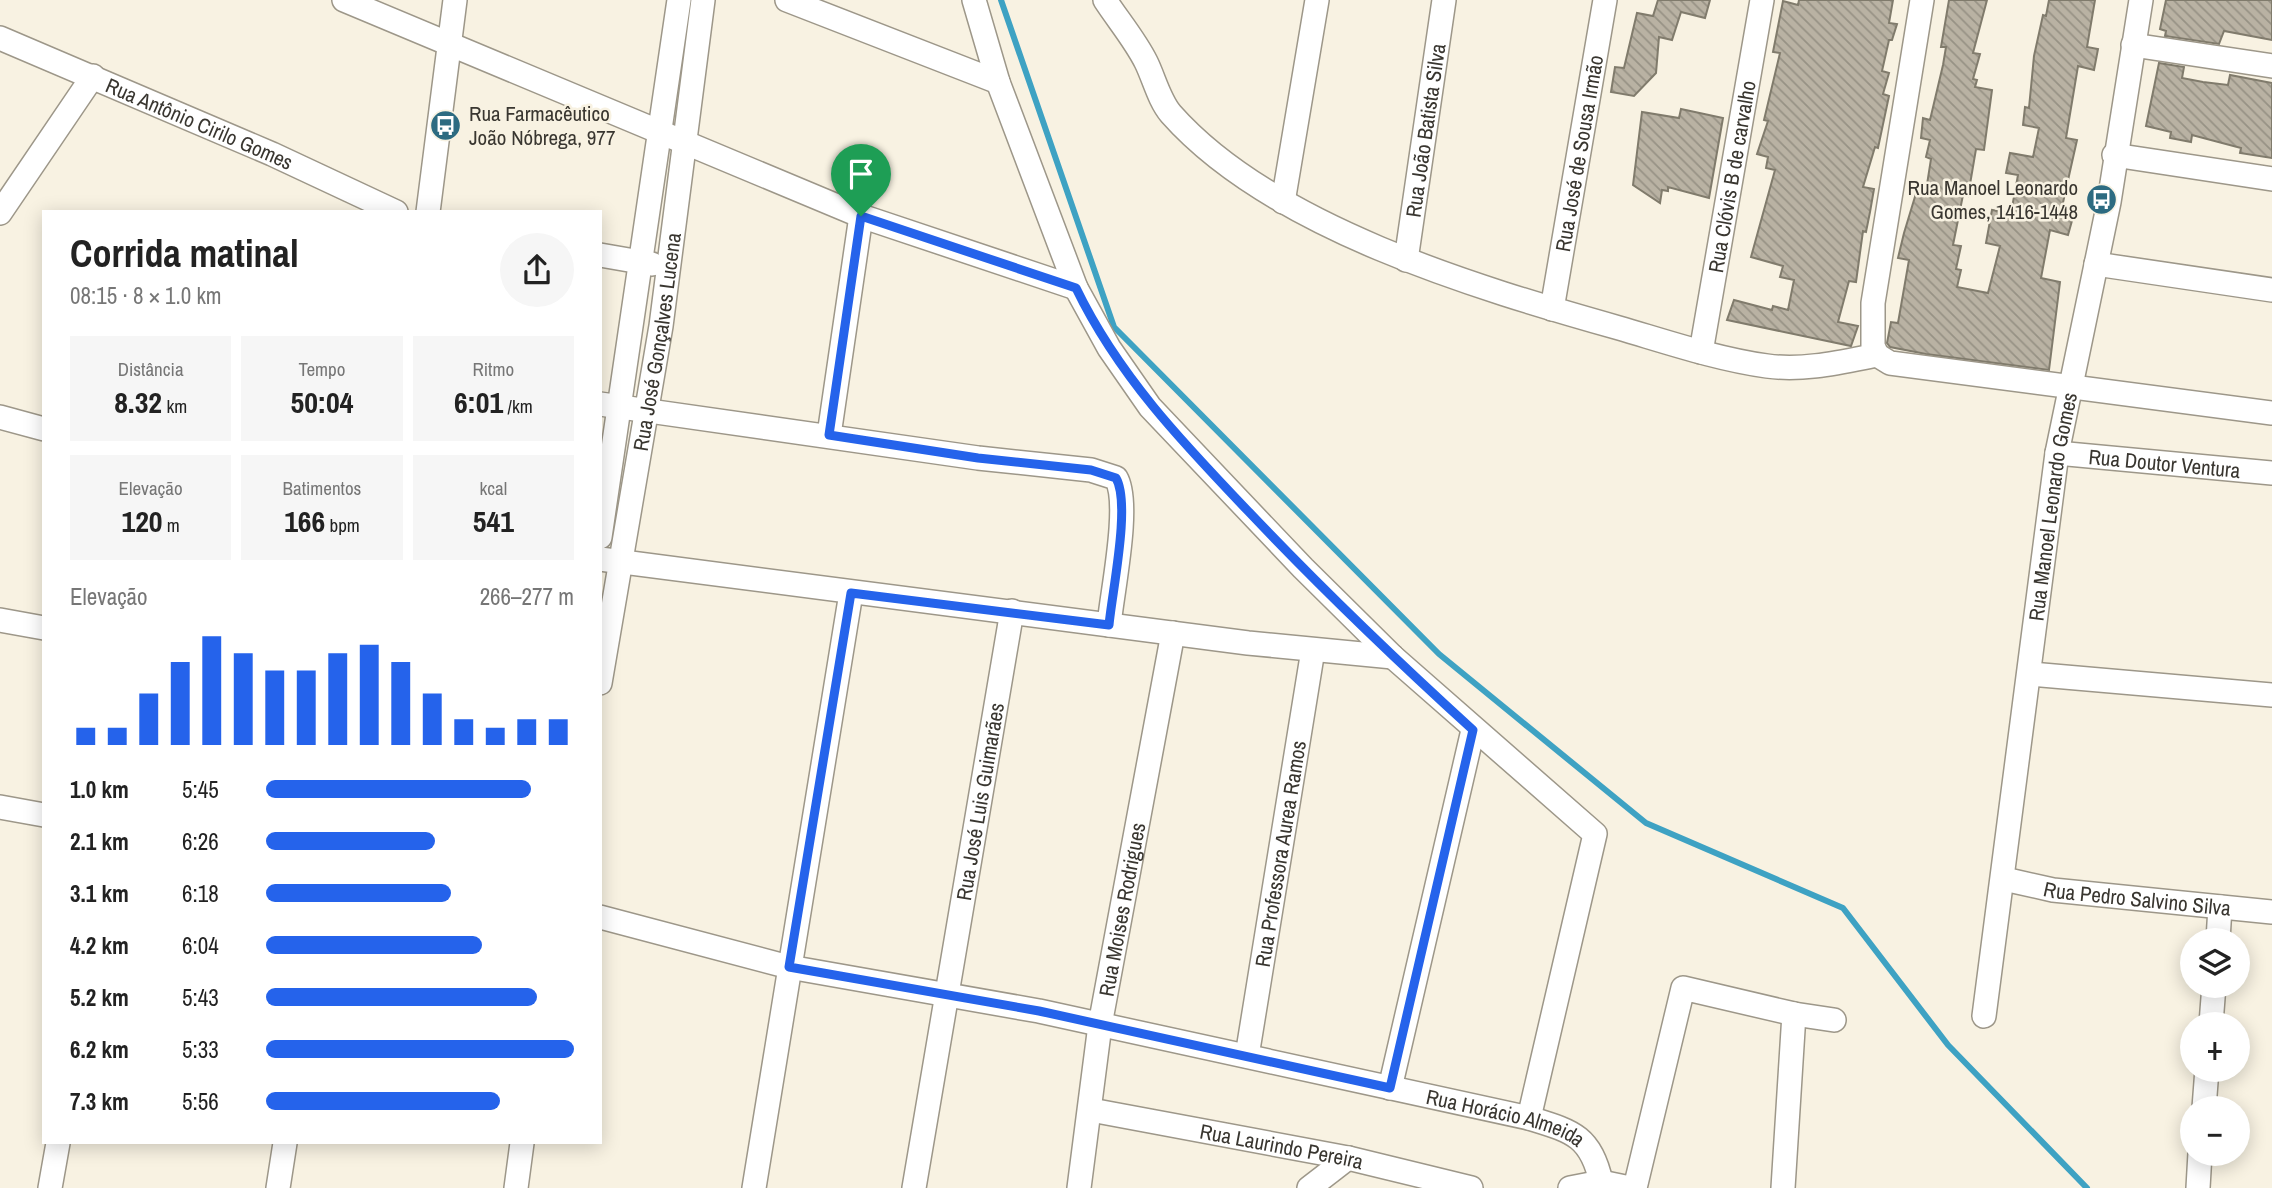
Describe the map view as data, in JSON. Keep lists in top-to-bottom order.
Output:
{
  "streets": {
    "street": [
      "Rua Antônio Cirilo Gomes",
      "Rua João Batista Silva",
      "Rua José de Sousa Irmão",
      "Rua Clóvis B de carvalho",
      "Rua José Gonçalves Lucena",
      "Rua Doutor Ventura",
      "Rua Manoel Leonardo Gomes",
      "Rua José Luis Guimarães",
      "Rua Professora Aurea Ramos",
      "Rua Pedro Salvino Silva",
      "Rua Moises Rodrigues",
      "Rua Horácio Almeida",
      "Rua Laurindo Pereira"
    ]
  },
  "crossings": [
    ["Rua Doutor Ventura", "Rua Manoel Leonardo Gomes"],
    ["Rua Manoel Leonardo Gomes", "Rua Pedro Salvino Silva"],
    ["Rua José Luis Guimarães", "Rua Horácio Almeida"],
    ["Rua Professora Aurea Ramos", "Rua Horácio Almeida"],
    ["Rua Moises Rodrigues", "Rua Horácio Almeida"],
    ["Rua Moises Rodrigues", "Rua Laurindo Pereira"]
  ],
  "places": {
    "bus stop": ["Rua Farmacêutico João Nóbrega, 977", "Rua Manoel Leonardo Gomes, 1416-1448"]
  },
  "page": {
    "heading": ["Corrida matinal", "08:15 · 8 × 1.0 km"],
    "stats": [
      ["Distância", "8.32 km"],
      ["Tempo", "50:04"],
      ["Ritmo", "6:01 /km"],
      ["Elevação", "120 m"],
      ["Batimentos", "166 bpm"],
      ["kcal", "541"]
    ],
    "chart": ["Elevação", "266–277 m"],
    "list": [
      {
        "name": "1.0 km",
        "note": "5:45"
      },
      {
        "name": "2.1 km",
        "note": "6:26"
      },
      {
        "name": "3.1 km",
        "note": "6:18"
      },
      {
        "name": "4.2 km",
        "note": "6:04"
      },
      {
        "name": "5.2 km",
        "note": "5:43"
      },
      {
        "name": "6.2 km",
        "note": "5:33"
      },
      {
        "name": "7.3 km",
        "note": "5:56"
      }
    ],
    "map_buttons": ["+", "−"]
  }
}
